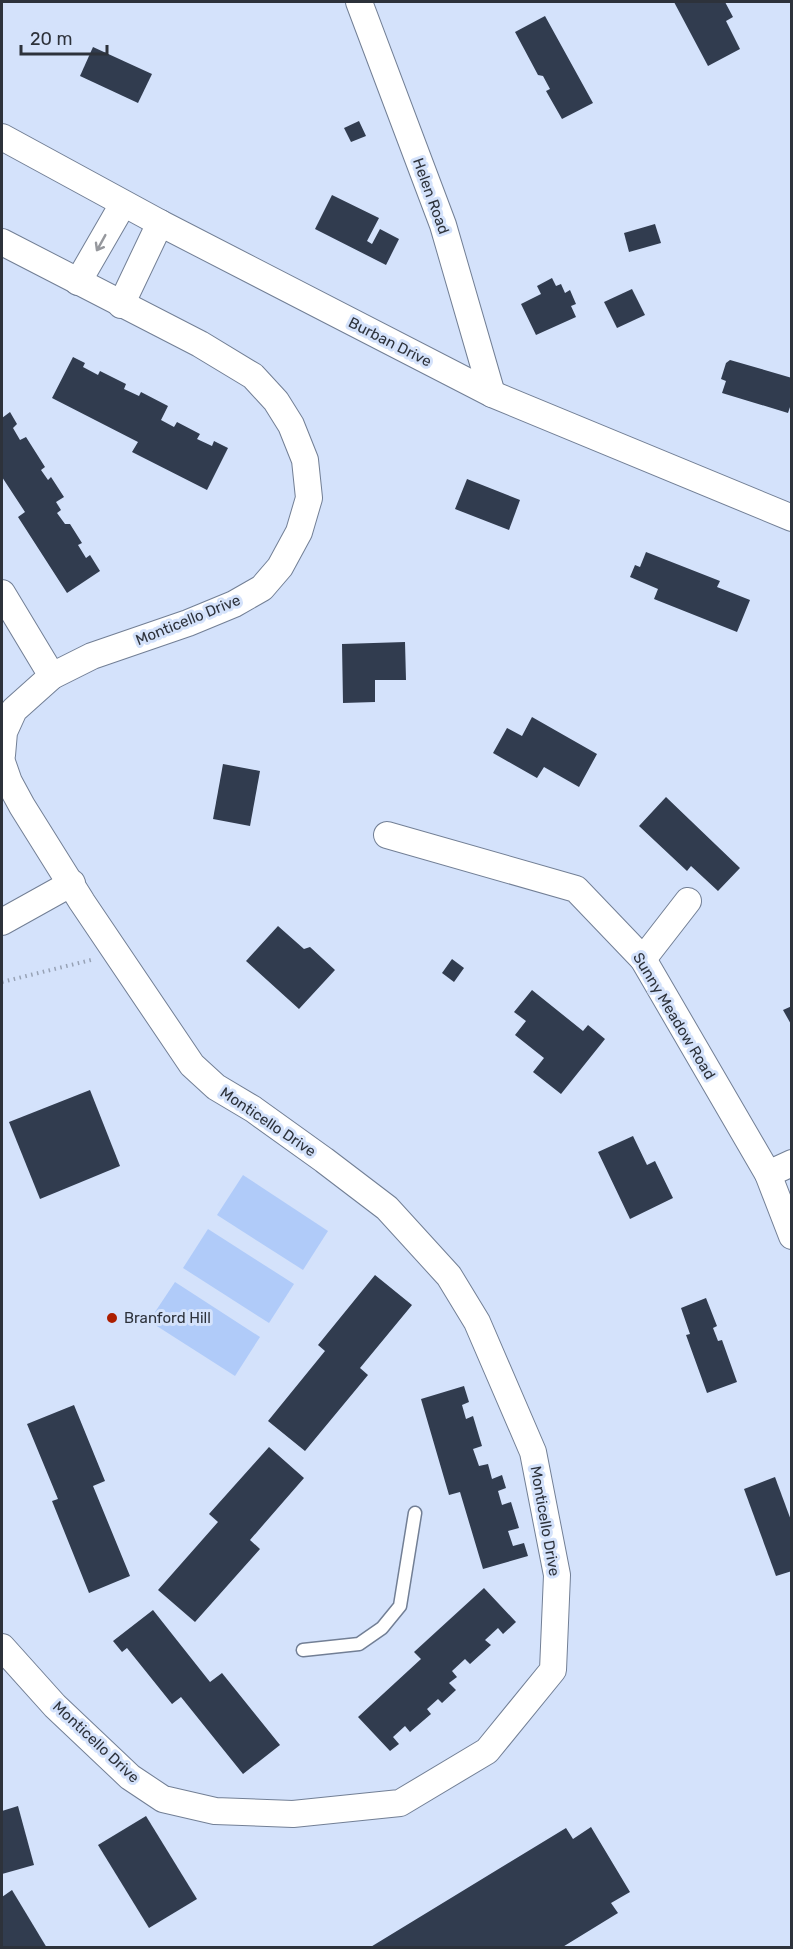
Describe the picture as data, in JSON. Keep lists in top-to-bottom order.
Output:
{
  "streets": {
    "street": [
      "Helen Road",
      "Burban Drive",
      "Monticello Drive",
      "Sunny Meadow Road"
    ]
  },
  "crossings": [
    ["Helen Road", "Burban Drive"]
  ],
  "places": ["Branford Hill"],
  "scale_bar": "20 m"
}
